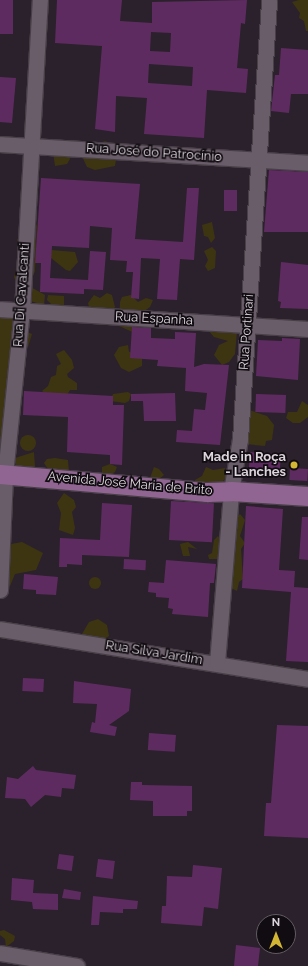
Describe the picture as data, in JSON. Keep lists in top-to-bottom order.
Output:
{
  "streets": {
    "main road": ["Avenida José Maria de Brito"],
    "street": [
      "Rua José do Patrocínio",
      "Rua Di Cavalcanti",
      "Rua Espanha",
      "Rua Portinari",
      "Rua Silva Jardim"
    ]
  },
  "crossings": [
    ["Rua José do Patrocínio", "Rua Di Cavalcanti"],
    ["Rua José do Patrocínio", "Rua Portinari"],
    ["Rua Di Cavalcanti", "Rua Espanha"],
    ["Rua Di Cavalcanti", "Avenida José Maria de Brito"],
    ["Rua Espanha", "Rua Portinari"],
    ["Rua Portinari", "Avenida José Maria de Brito"],
    ["Rua Portinari", "Rua Silva Jardim"]
  ],
  "places": ["Made in Roça - Lanches"],
  "north": "top"
}
